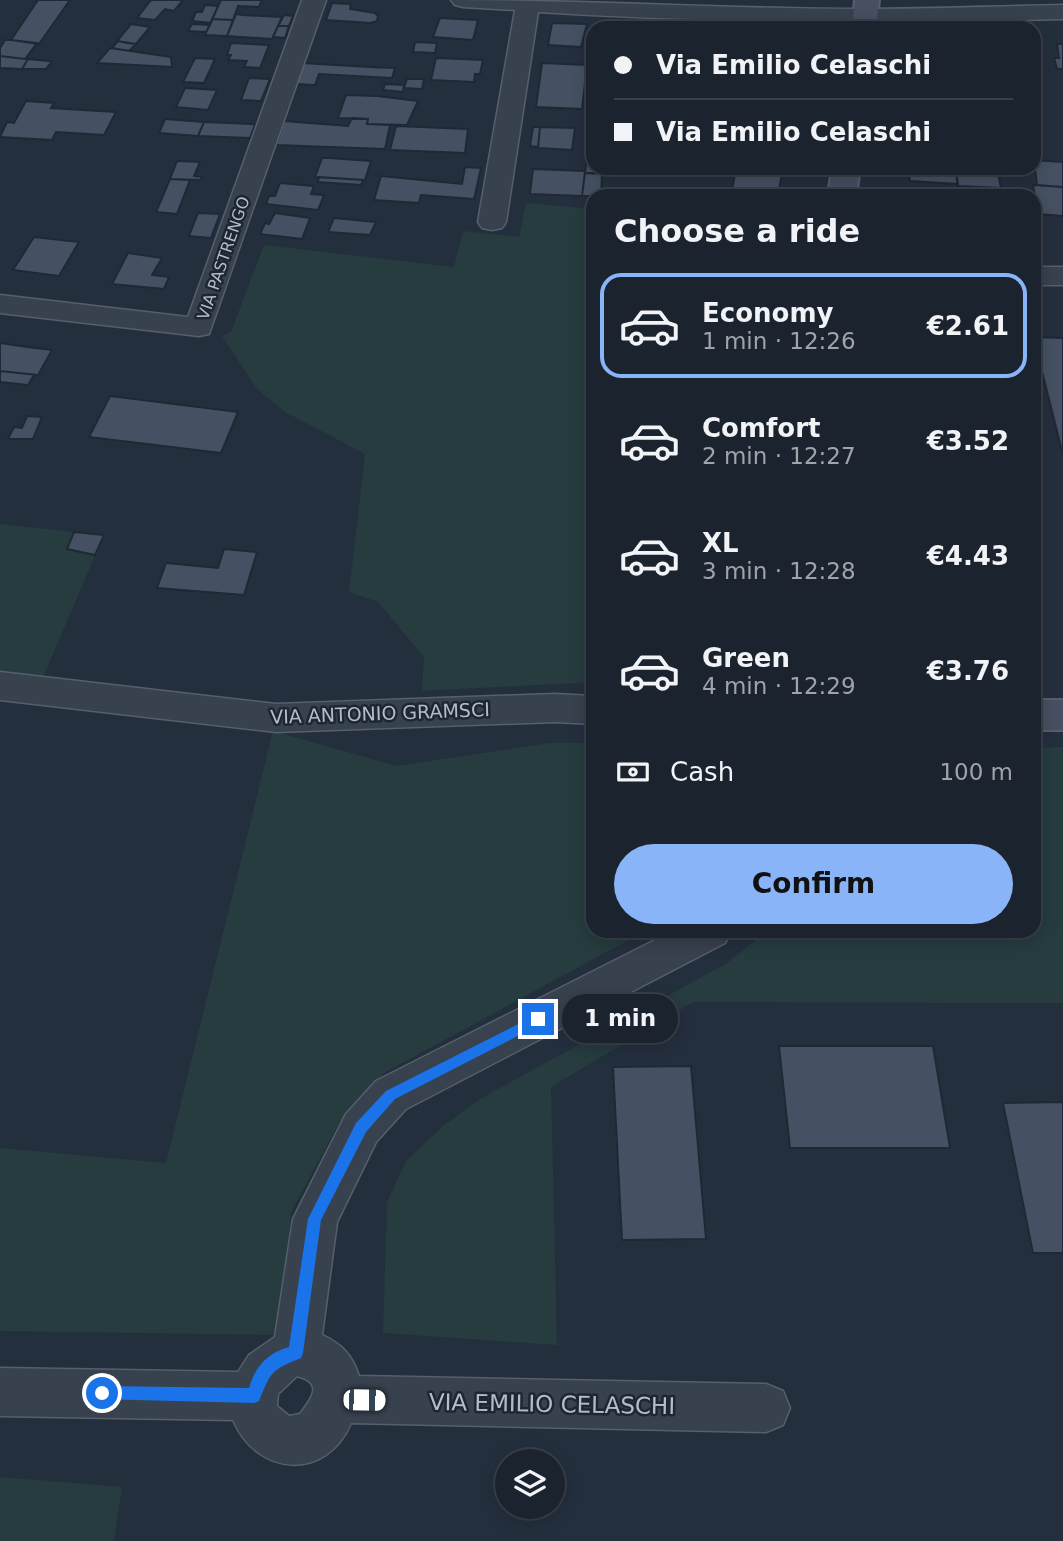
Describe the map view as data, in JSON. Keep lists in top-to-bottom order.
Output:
{
  "streets": {
    "street": ["VIA PASTRENGO", "VIA ANTONIO GRAMSCI", "VIA EMILIO CELASCHI"]
  },
  "page": {
    "banner": ["Via Emilio Celaschi", "Via Emilio Celaschi"],
    "heading": "Choose a ride",
    "list": [
      {
        "name": "Economy",
        "note": "1 min · 12:26",
        "value": "€2.61"
      },
      {
        "name": "Comfort",
        "note": "2 min · 12:27",
        "value": "€3.52"
      },
      {
        "name": "XL",
        "note": "3 min · 12:28",
        "value": "€4.43"
      },
      {
        "name": "Green",
        "note": "4 min · 12:29",
        "value": "€3.76"
      }
    ],
    "pay": ["Cash", "100 m"],
    "buttons": "Confirm",
    "bubble": "1 min"
  }
}
